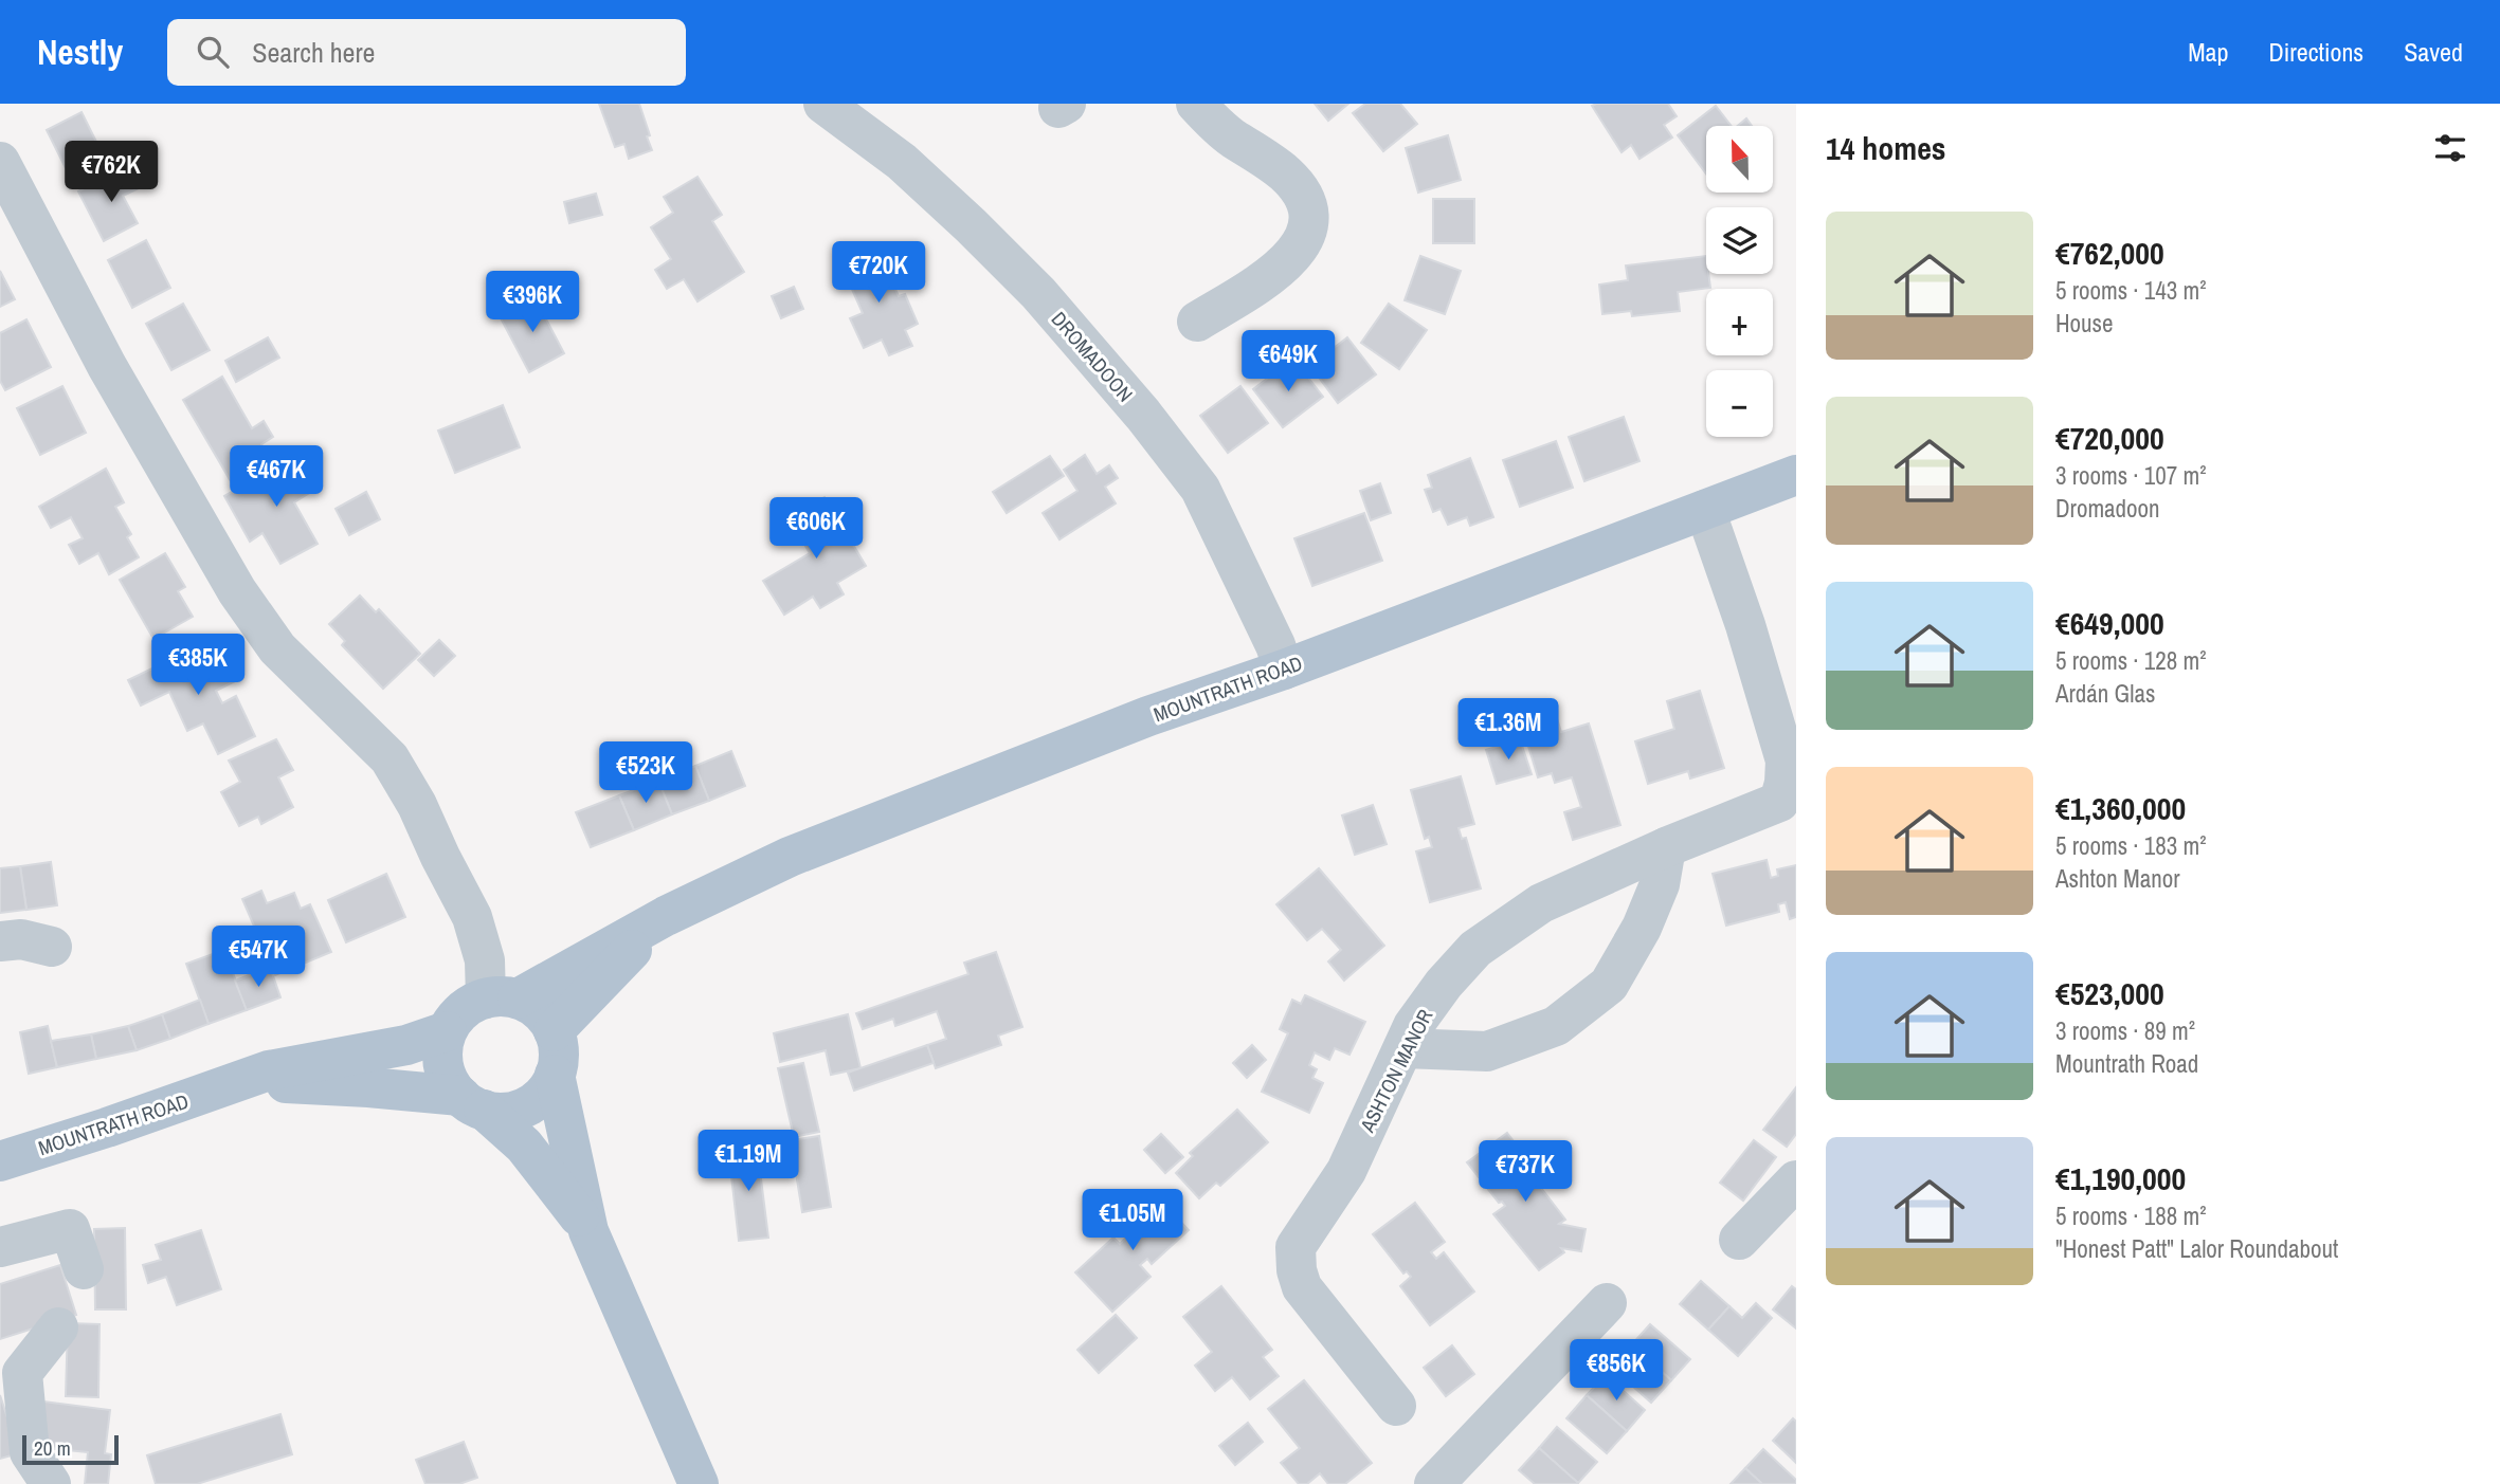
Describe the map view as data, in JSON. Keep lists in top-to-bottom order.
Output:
{
  "streets": {
    "main road": ["MOUNTRATH ROAD"],
    "street": ["DROMADOON", "ASHTON MANOR"]
  },
  "crossings": [
    ["DROMADOON", "MOUNTRATH ROAD"],
    ["MOUNTRATH ROAD", "ASHTON MANOR"]
  ],
  "scale_bar": "20 m",
  "north": "top",
  "page": {
    "header": "Nestly",
    "search": "Search here",
    "nav": ["Map", "Directions", "Saved"],
    "heading": "14 homes",
    "map_buttons": ["+", "−"],
    "price": [
      "€762K",
      "€720K",
      "€396K",
      "€649K",
      "€467K",
      "€606K",
      "€385K",
      "€1.36M",
      "€523K",
      "€547K",
      "€1.19M",
      "€737K",
      "€1.05M",
      "€856K"
    ],
    "list": [
      {
        "name": "€762,000",
        "note": "5 rooms · 143 m² · House"
      },
      {
        "name": "€720,000",
        "note": "3 rooms · 107 m² · Dromadoon"
      },
      {
        "name": "€649,000",
        "note": "5 rooms · 128 m² · Ardán Glas"
      },
      {
        "name": "€1,360,000",
        "note": "5 rooms · 183 m² · Ashton Manor"
      },
      {
        "name": "€523,000",
        "note": "3 rooms · 89 m² · Mountrath Road"
      },
      {
        "name": "€1,190,000",
        "note": "5 rooms · 188 m² · \"Honest Patt\" Lalor Roundabout"
      }
    ],
    "scale": "20 m"
  }
}
